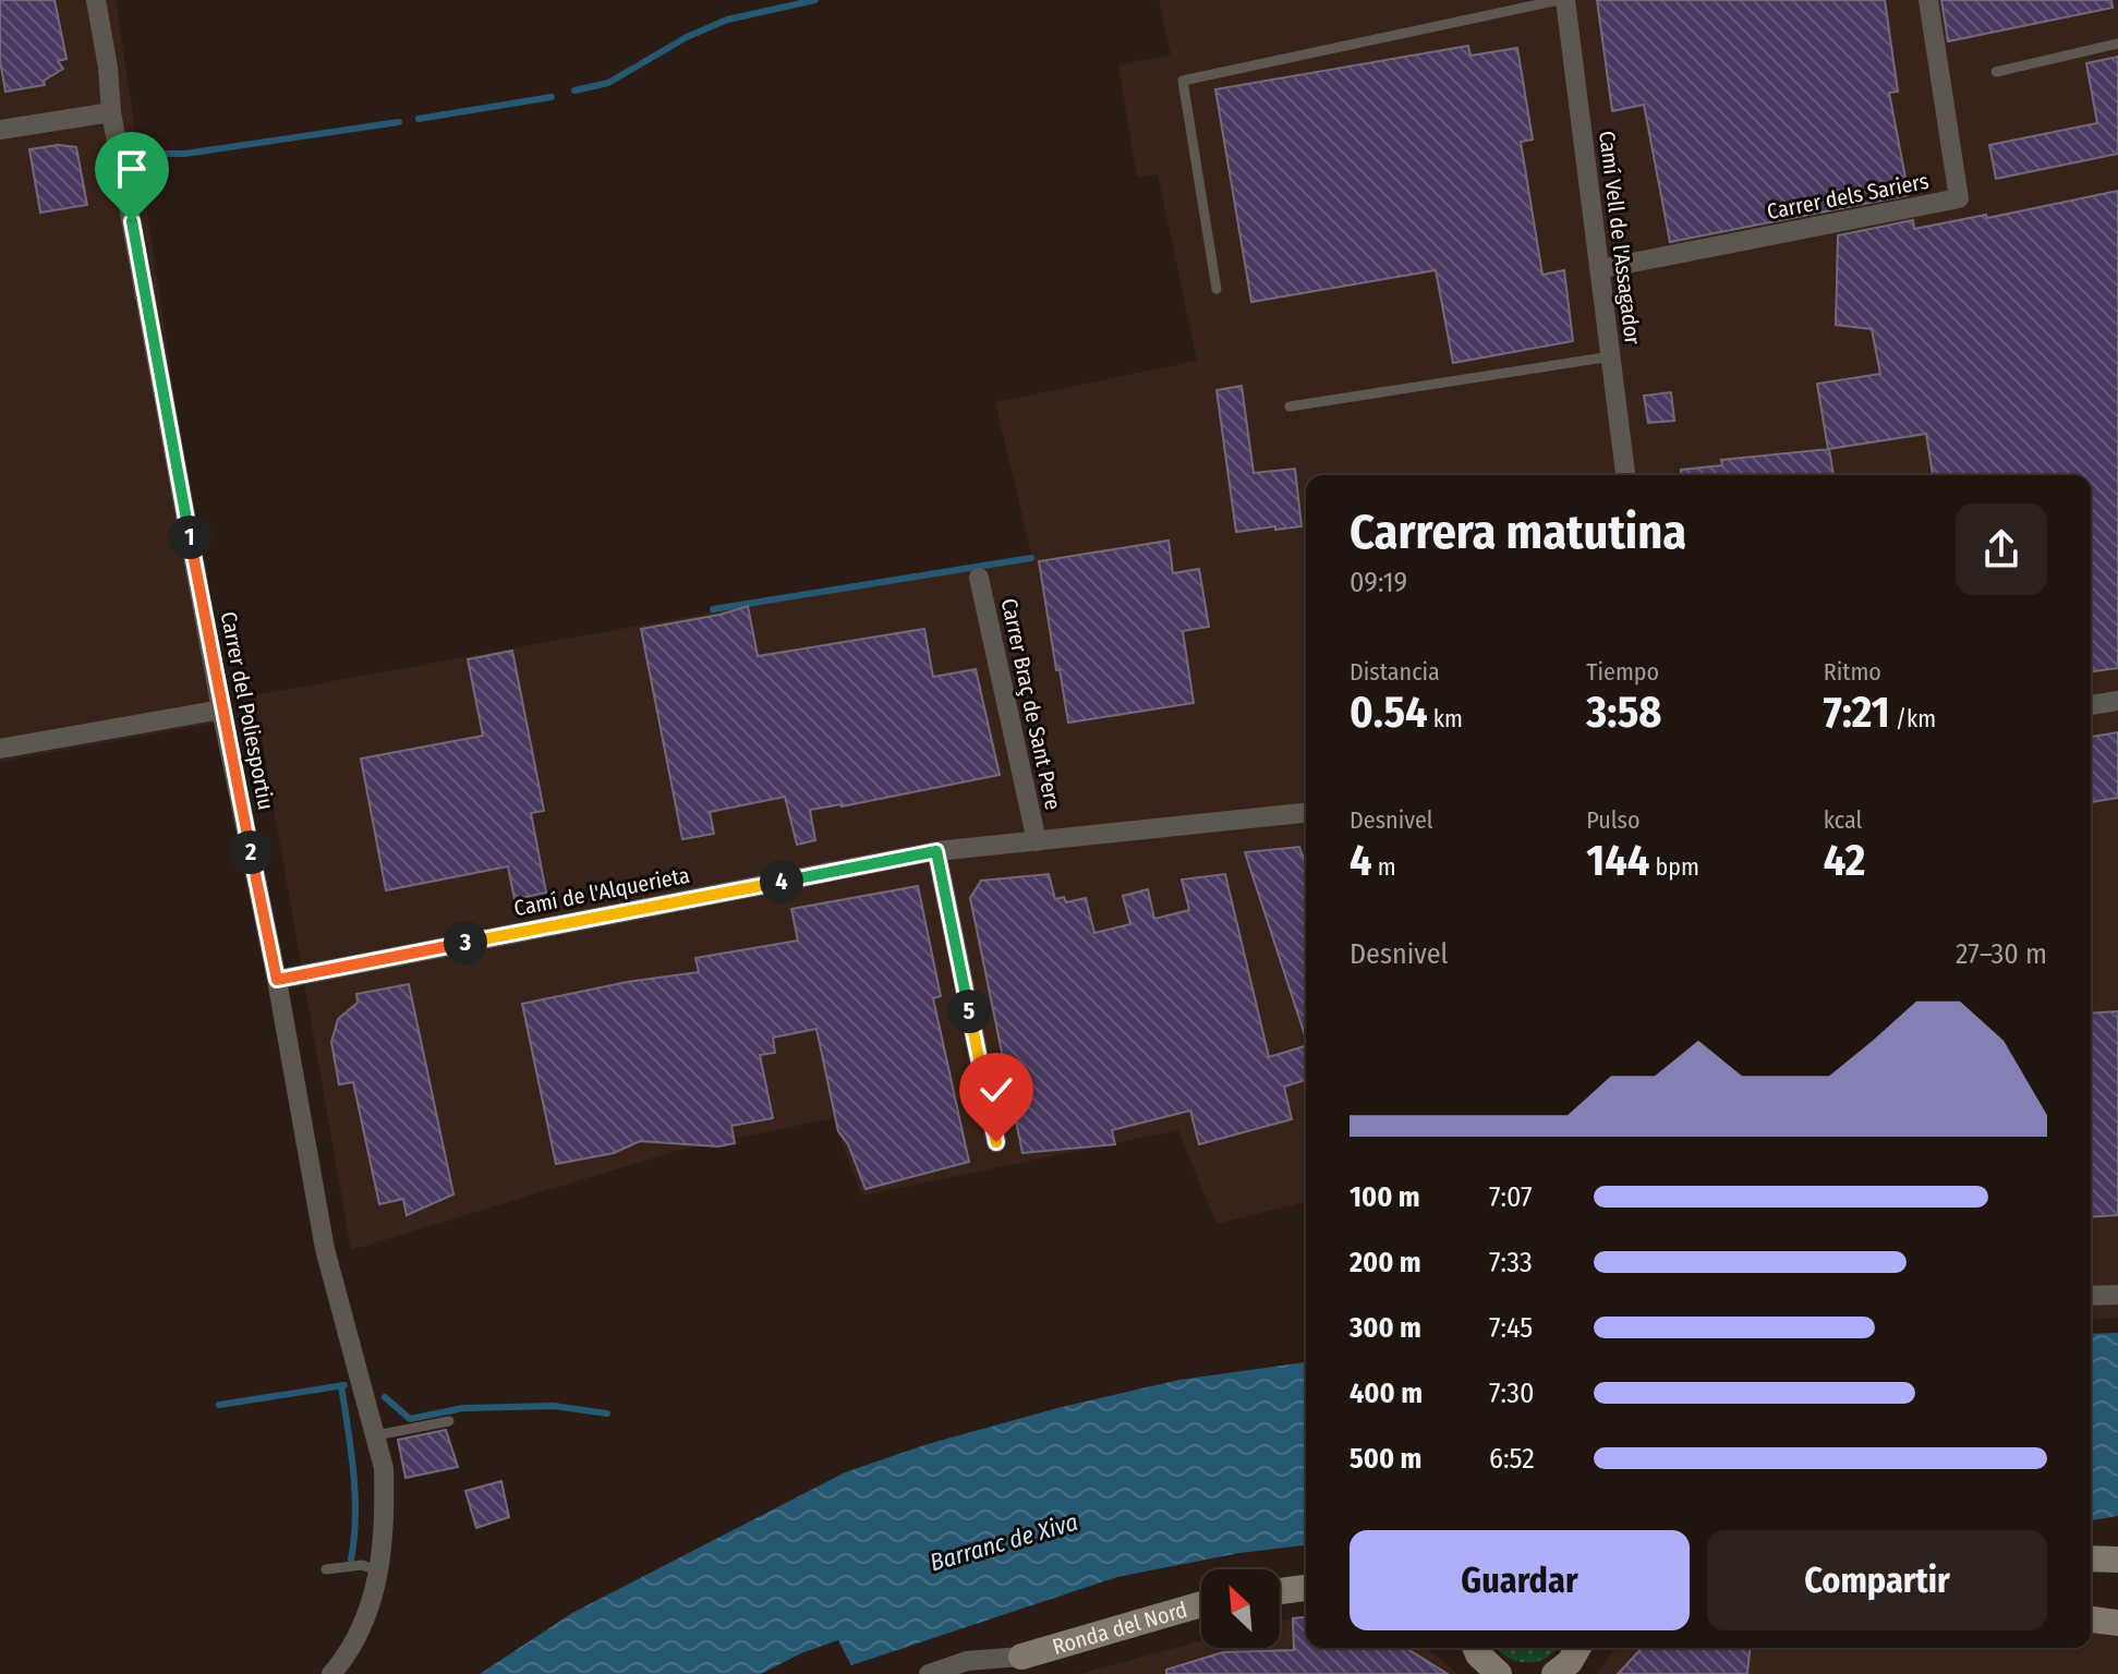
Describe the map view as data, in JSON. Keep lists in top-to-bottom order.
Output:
{
  "streets": {
    "street": [
      "Carrer dels Sariers",
      "Camí Vell de l'Assagador",
      "Carrer Braç de Sant Pere",
      "Carrer del Poliesportiu",
      "Camí de l'Alquerieta",
      "Ronda del Nord"
    ]
  },
  "crossings": [
    ["Carrer dels Sariers", "Camí Vell de l'Assagador"],
    ["Carrer Braç de Sant Pere", "Camí de l'Alquerieta"],
    ["Carrer del Poliesportiu", "Camí de l'Alquerieta"]
  ],
  "water": ["Barranc de Xiva"],
  "north": "top left",
  "page": {
    "heading": ["Carrera matutina", "09:19"],
    "pins": [
      "1",
      "2",
      "4",
      "3",
      "5"
    ],
    "stats": [
      ["Distancia", "0.54 km"],
      ["Tiempo", "3:58"],
      ["Ritmo", "7:21 /km"],
      ["Desnivel", "4 m"],
      ["Pulso", "144 bpm"],
      ["kcal", "42"]
    ],
    "chart": ["Desnivel", "27–30 m"],
    "list": [
      {
        "name": "100 m",
        "note": "7:07"
      },
      {
        "name": "200 m",
        "note": "7:33"
      },
      {
        "name": "300 m",
        "note": "7:45"
      },
      {
        "name": "400 m",
        "note": "7:30"
      },
      {
        "name": "500 m",
        "note": "6:52"
      }
    ],
    "buttons": ["Guardar", "Compartir"]
  }
}
